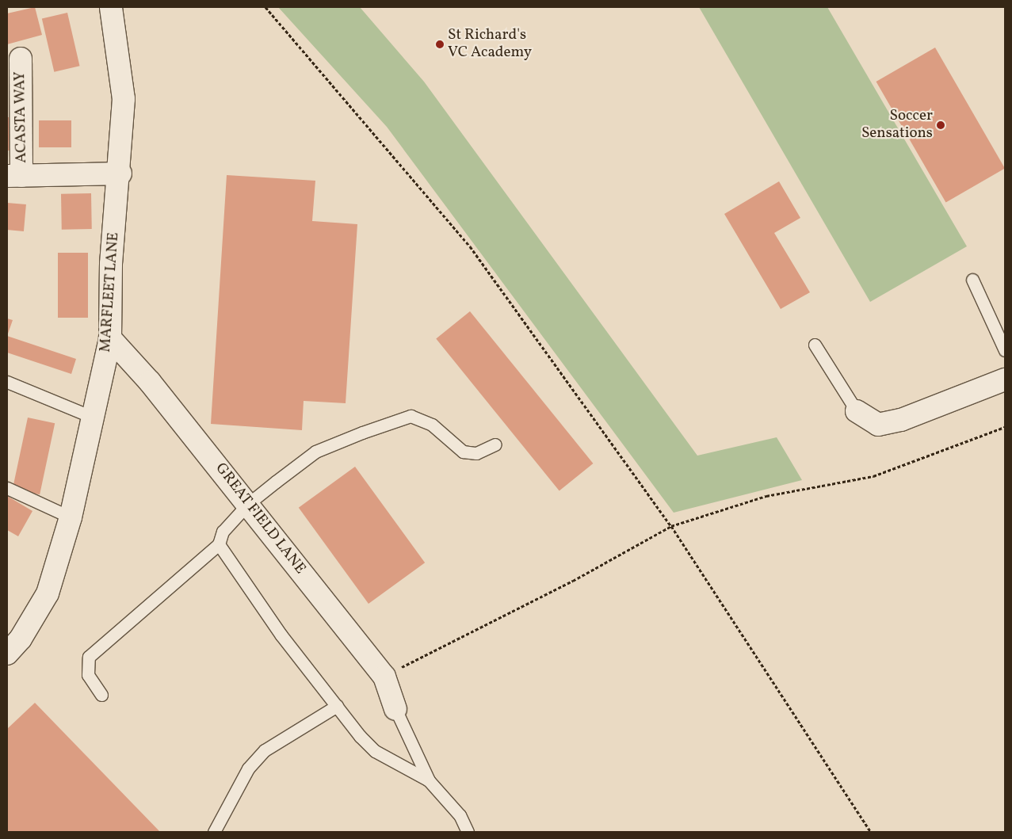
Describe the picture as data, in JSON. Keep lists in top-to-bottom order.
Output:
{
  "streets": {
    "street": ["ACASTA WAY", "MARFLEET LANE", "GREAT FIELD LANE"]
  },
  "crossings": [
    ["ACASTA WAY", "MARFLEET LANE"],
    ["MARFLEET LANE", "GREAT FIELD LANE"]
  ],
  "places": ["St Richard's VC Academy", "Soccer Sensations"]
}
